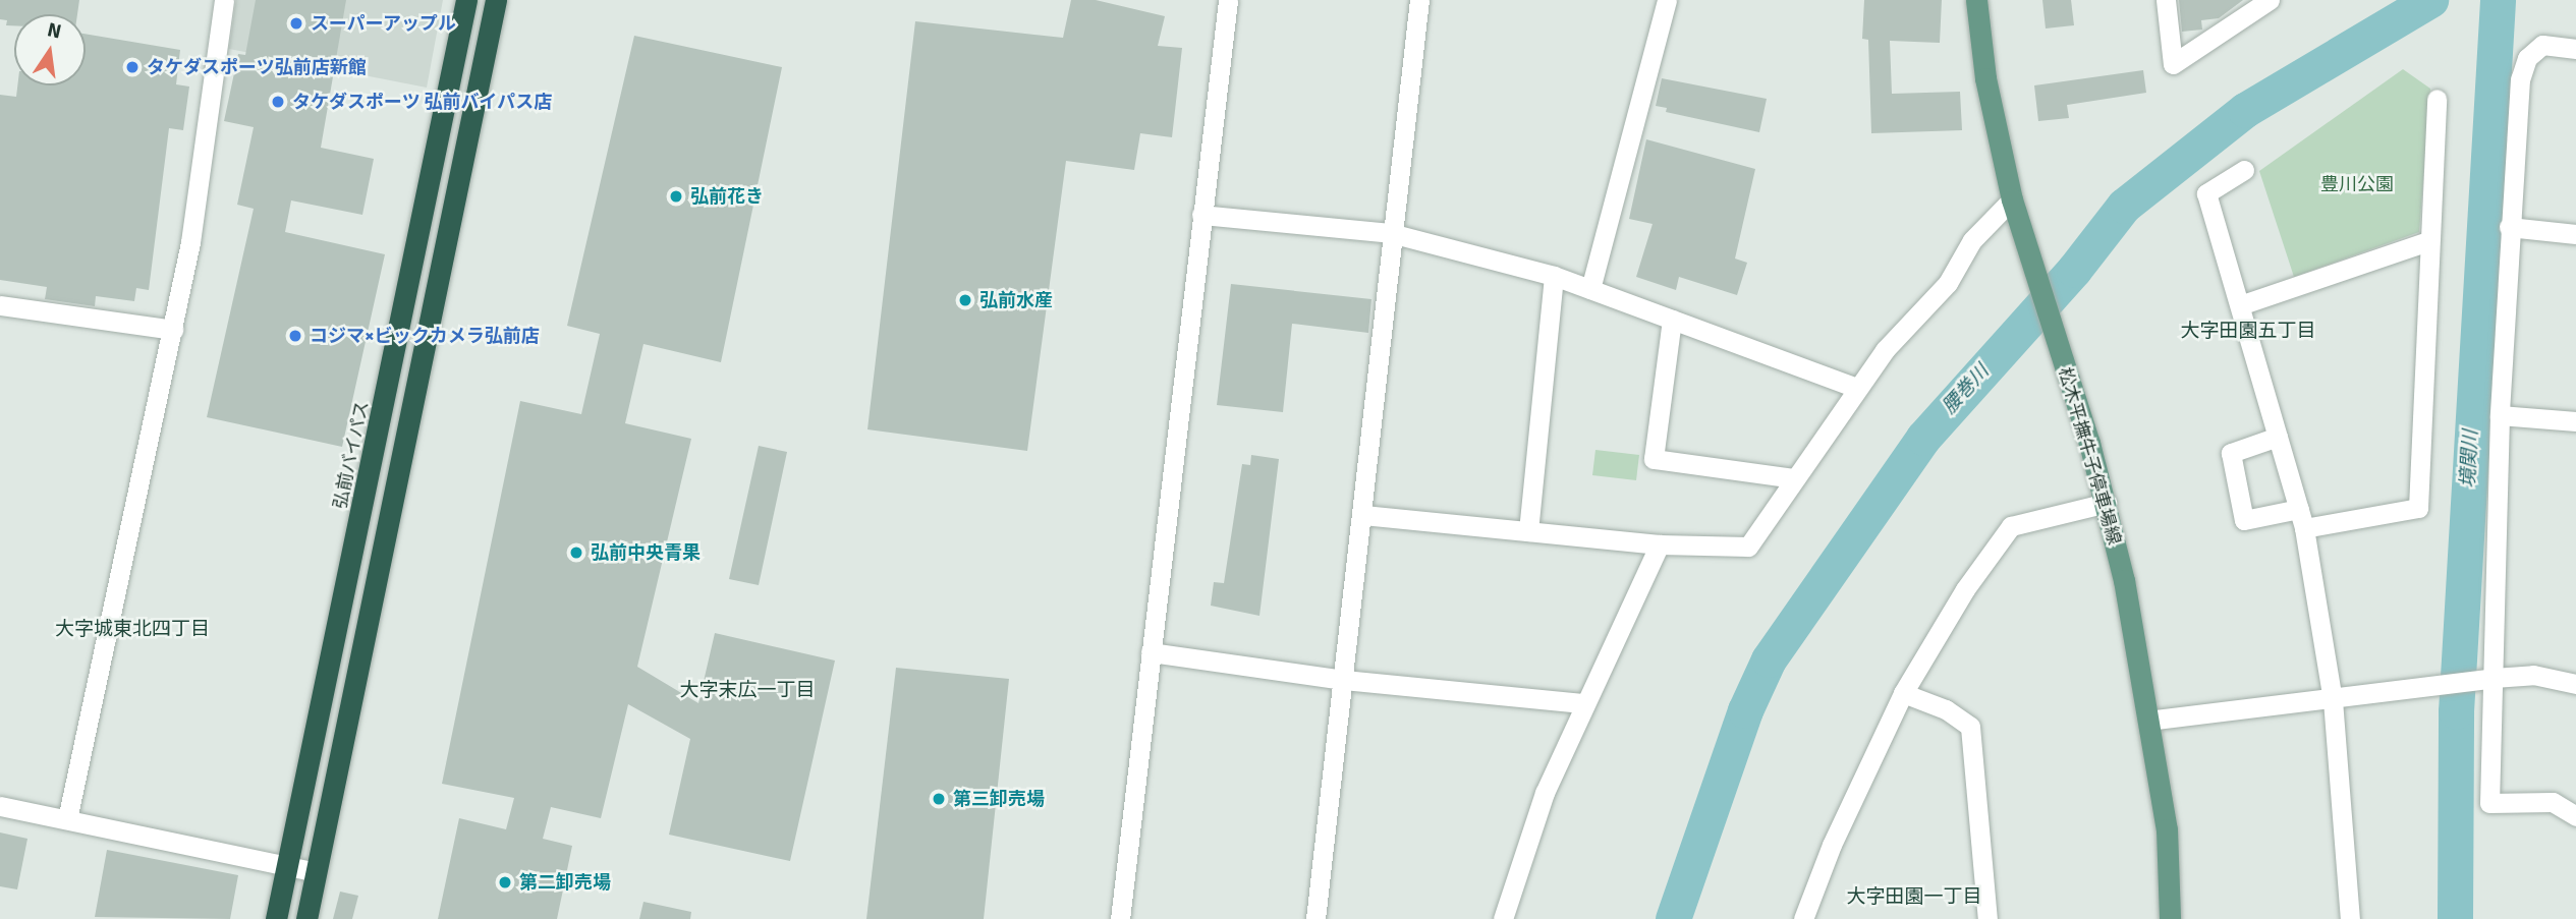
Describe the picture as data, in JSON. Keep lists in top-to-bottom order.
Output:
{
  "streets": {
    "highway": ["弘前バイパス"],
    "main road": ["松木平撫牛子停車場線"]
  },
  "districts": [
    "大字田園五丁目",
    "大字城東北四丁目",
    "大字末広一丁目",
    "大字田園一丁目"
  ],
  "water": ["腰巻川", "境関川"],
  "parks": ["豊川公園"],
  "places": [
    "スーパーアップル",
    "タケダスポーツ弘前店新館",
    "タケダスポーツ 弘前バイパス店",
    "弘前花き",
    "弘前水産",
    "コジマ×ビックカメラ弘前店",
    "弘前中央青果",
    "第三卸売場",
    "第二卸売場"
  ],
  "north": "top"
}
